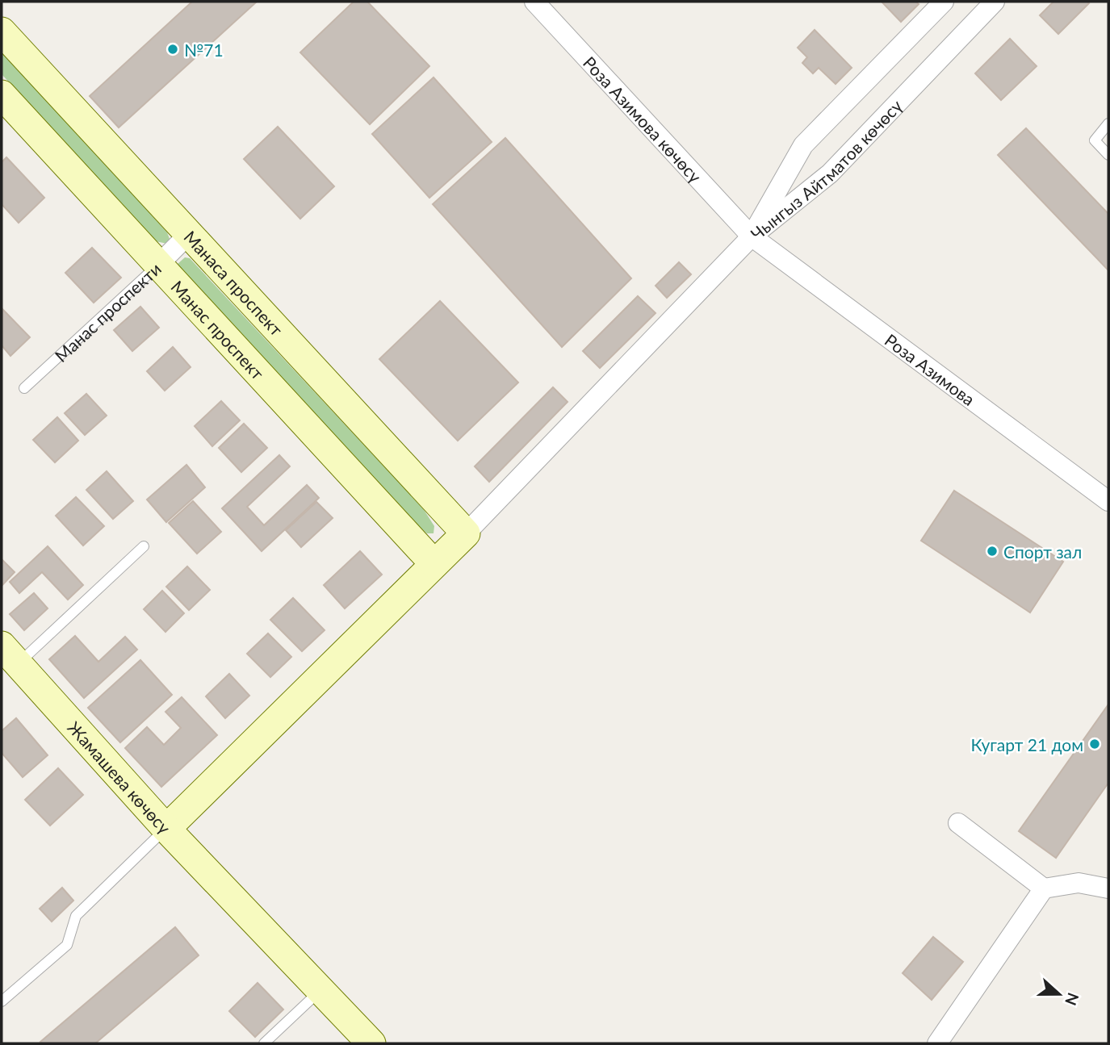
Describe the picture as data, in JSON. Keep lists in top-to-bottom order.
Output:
{
  "streets": {
    "main road": ["Манаса проспект", "Манас проспект", "Жамашева көчөсү"],
    "street": [
      "Роза Азимова көчөсү",
      "Чынгыз Айтматов көчөсү",
      "Манас проспекти",
      "Роза Азимова"
    ]
  },
  "crossings": [
    ["Роза Азимова көчөсү", "Чынгыз Айтматов көчөсү"],
    ["Роза Азимова көчөсү", "Роза Азимова"],
    ["Чынгыз Айтматов көчөсү", "Роза Азимова"],
    ["Манаса проспект", "Манас проспекти"],
    ["Манас проспекти", "Манас проспект"]
  ],
  "places": ["№71", "Спорт зал", "Кугарт 21 дом"],
  "north": "right"
}
